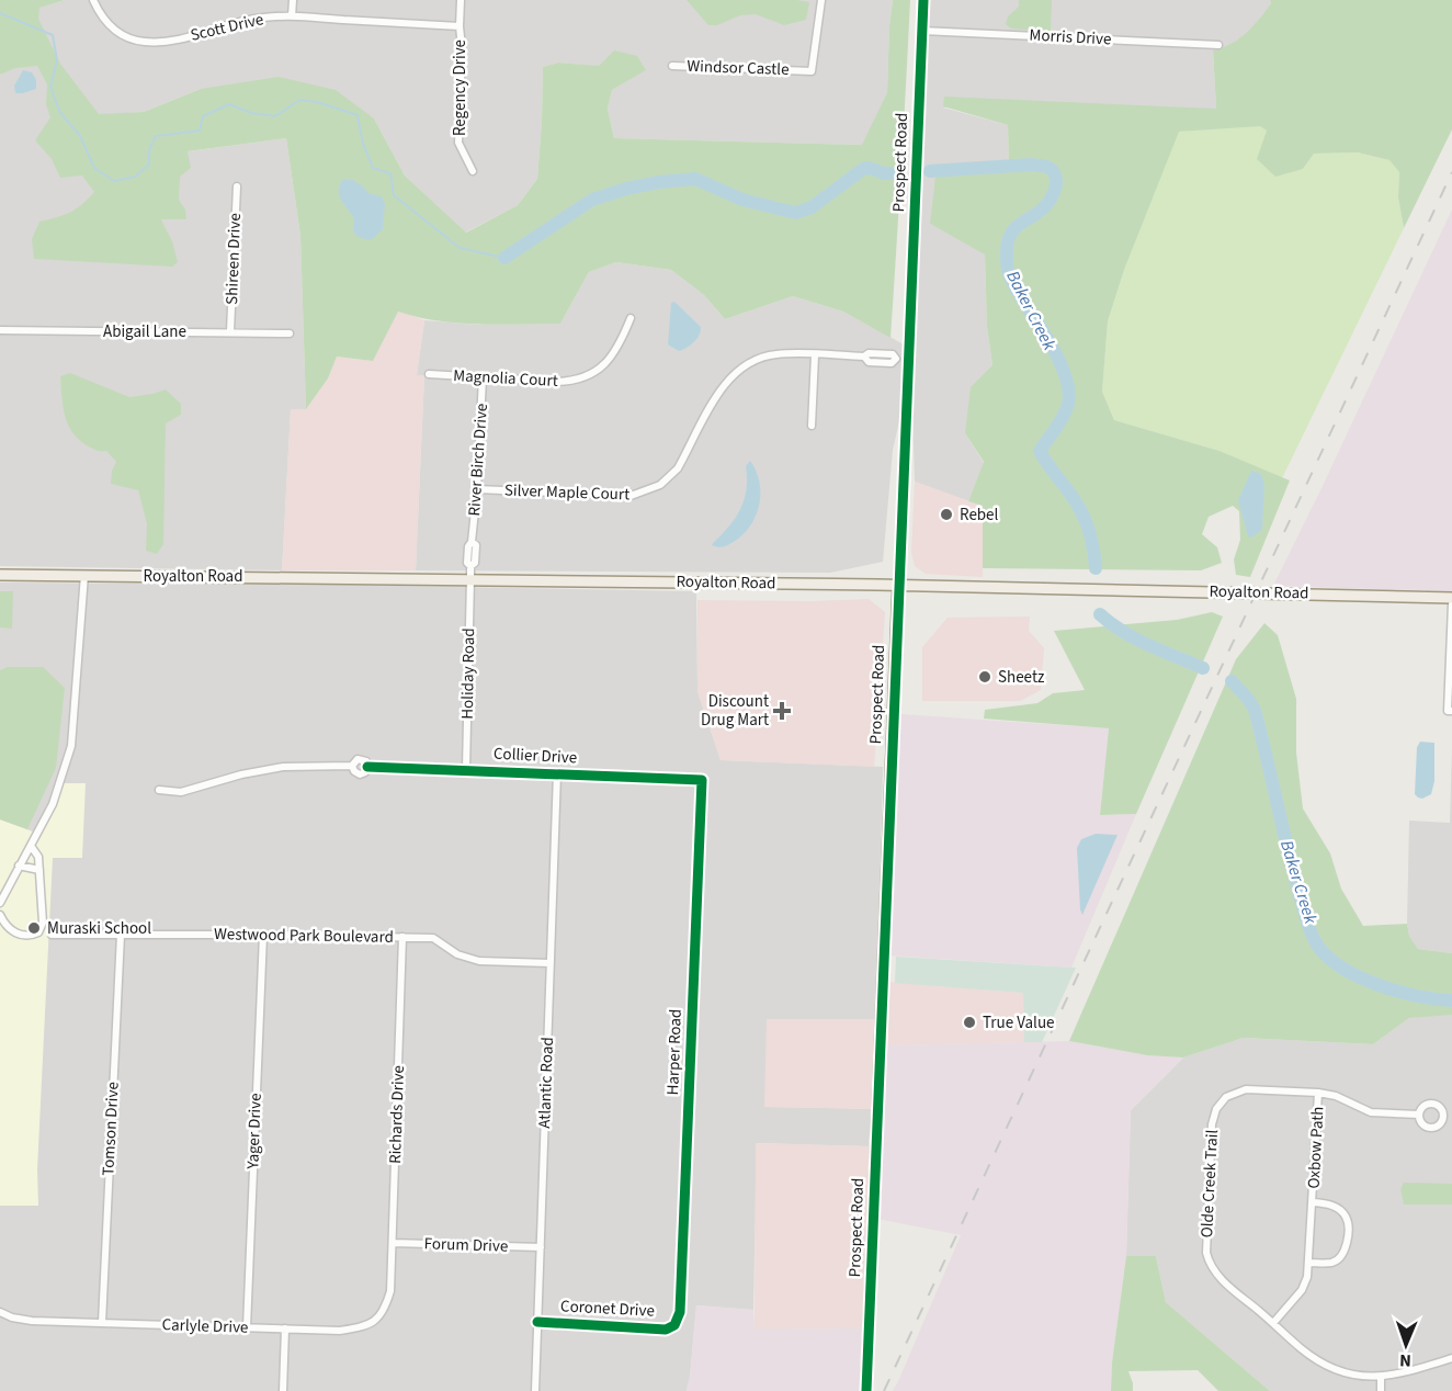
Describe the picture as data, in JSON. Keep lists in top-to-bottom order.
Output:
{
  "streets": {
    "main road": ["Prospect Road", "Royalton Road"],
    "street": [
      "Scott Drive",
      "Morris Drive",
      "Windsor Castle",
      "Regency Drive",
      "Shireen Drive",
      "Abigail Lane",
      "Magnolia Court",
      "River Birch Drive",
      "Silver Maple Court",
      "Holiday Road",
      "Collier Drive",
      "Westwood Park Boulevard",
      "Harper Road",
      "Atlantic Road",
      "Richards Drive",
      "Tomson Drive",
      "Yager Drive",
      "Oxbow Path",
      "Olde Creek Trail",
      "Forum Drive",
      "Coronet Drive",
      "Carlyle Drive"
    ]
  },
  "crossings": [
    ["Scott Drive", "Regency Drive"],
    ["Morris Drive", "Prospect Road"],
    ["Prospect Road", "Silver Maple Court"],
    ["Prospect Road", "Royalton Road"],
    ["Shireen Drive", "Abigail Lane"],
    ["Magnolia Court", "River Birch Drive"],
    ["River Birch Drive", "Silver Maple Court"],
    ["River Birch Drive", "Royalton Road"],
    ["River Birch Drive", "Holiday Road"],
    ["Royalton Road", "Holiday Road"],
    ["Holiday Road", "Collier Drive"],
    ["Collier Drive", "Harper Road"],
    ["Collier Drive", "Atlantic Road"],
    ["Westwood Park Boulevard", "Atlantic Road"],
    ["Westwood Park Boulevard", "Richards Drive"],
    ["Westwood Park Boulevard", "Tomson Drive"],
    ["Westwood Park Boulevard", "Yager Drive"],
    ["Harper Road", "Coronet Drive"],
    ["Atlantic Road", "Forum Drive"],
    ["Atlantic Road", "Coronet Drive"],
    ["Richards Drive", "Forum Drive"],
    ["Richards Drive", "Carlyle Drive"],
    ["Tomson Drive", "Carlyle Drive"],
    ["Yager Drive", "Carlyle Drive"],
    ["Oxbow Path", "Olde Creek Trail"]
  ],
  "water": ["Baker Creek"],
  "places": {
    "other": [
      "Rebel",
      "Sheetz",
      "Muraski School",
      "True Value"
    ],
    "health": ["Discount Drug Mart"]
  },
  "north": "bottom"
}
